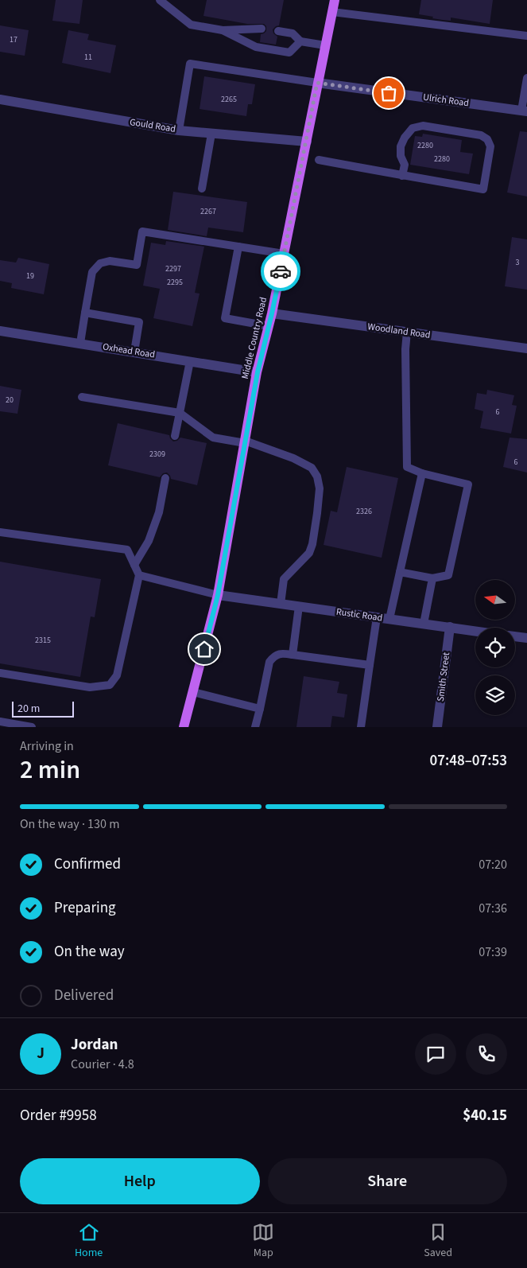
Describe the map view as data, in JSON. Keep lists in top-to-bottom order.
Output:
{
  "streets": {
    "main road": ["Middle Country Road"],
    "street": [
      "Ulrich Road",
      "Gould Road",
      "Woodland Road",
      "Oxhead Road",
      "Rustic Road",
      "Smith Street"
    ]
  },
  "crossings": [
    ["Ulrich Road", "Middle Country Road"],
    ["Gould Road", "Middle Country Road"],
    ["Woodland Road", "Middle Country Road"],
    ["Middle Country Road", "Oxhead Road"],
    ["Middle Country Road", "Rustic Road"],
    ["Rustic Road", "Smith Street"]
  ],
  "house_numbers": [
    "17",
    "11",
    "2265",
    "2280",
    "2280",
    "2267",
    "3",
    "2297",
    "19",
    "2295",
    "20",
    "6",
    "2309",
    "6",
    "2326",
    "2315"
  ],
  "scale_bar": "20 m",
  "north": "left",
  "page": {
    "scale": "20 m",
    "heading": ["2 min", "Arriving in", "07:48–07:53"],
    "panel": [
      "Jordan",
      "Courier · 4.8",
      "Order #9958",
      "$40.15"
    ],
    "bar": "On the way · 130 m",
    "list": [
      ["Confirmed", "07:20"],
      ["Preparing", "07:36"],
      ["On the way", "07:39"],
      "Delivered"
    ],
    "round": "J",
    "buttons": ["Help", "Share"],
    "tabs": ["Home", "Map", "Saved"]
  }
}
